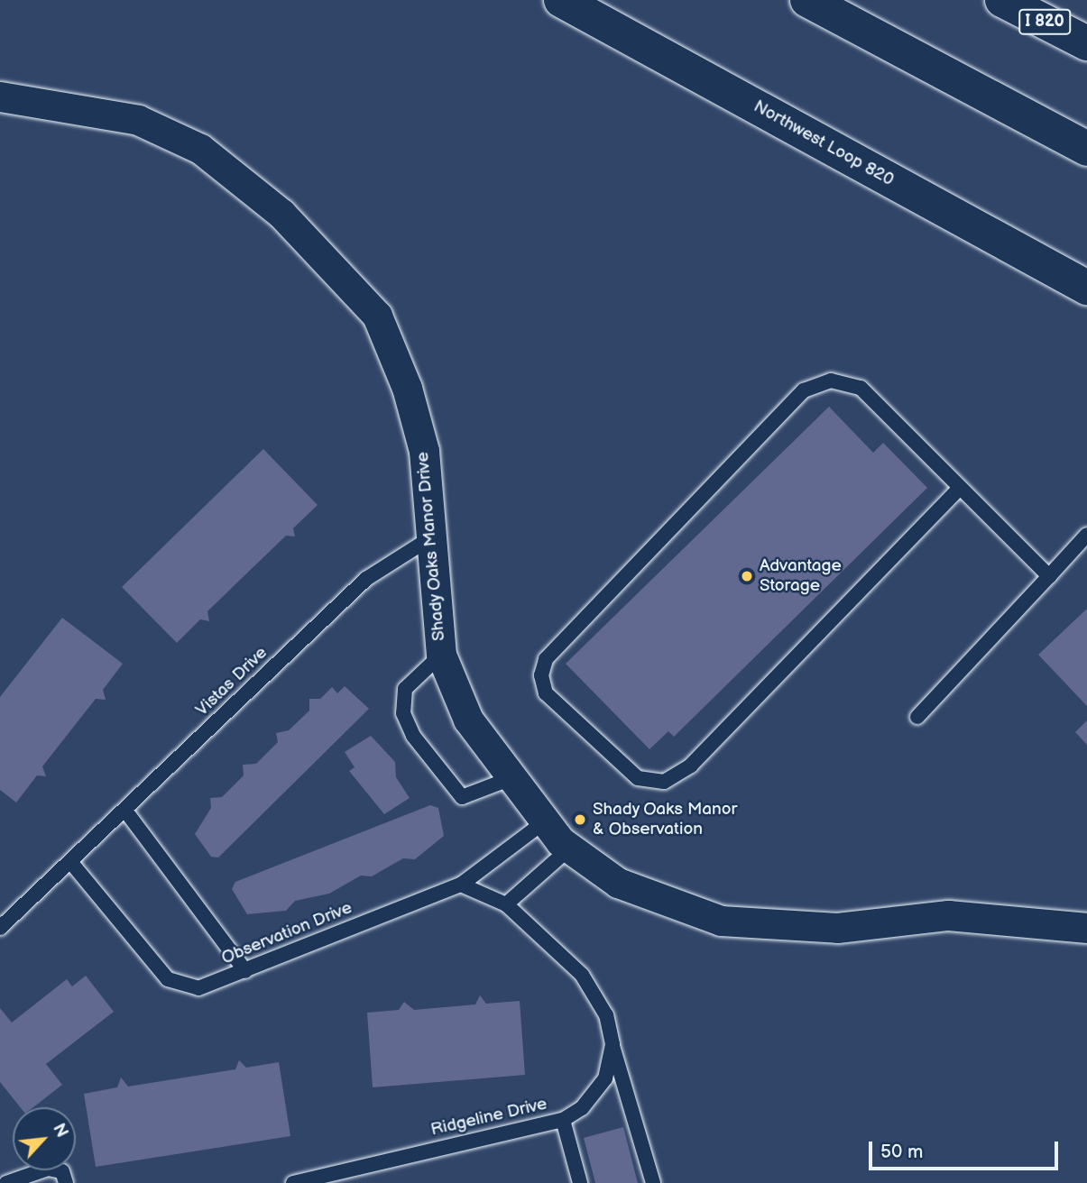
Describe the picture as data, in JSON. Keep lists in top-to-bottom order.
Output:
{
  "streets": {
    "main road": ["I 820", "Northwest Loop 820"],
    "street": ["Shady Oaks Manor Drive"],
    "lane": ["Vistas Drive", "Observation Drive", "Ridgeline Drive"]
  },
  "crossings": [
    ["Shady Oaks Manor Drive", "Vistas Drive"],
    ["Shady Oaks Manor Drive", "Observation Drive"],
    ["Vistas Drive", "Observation Drive"],
    ["Observation Drive", "Ridgeline Drive"]
  ],
  "places": ["Advantage Storage", "Shady Oaks Manor & Observation"],
  "scale_bar": "50 m",
  "north": "top right"
}
